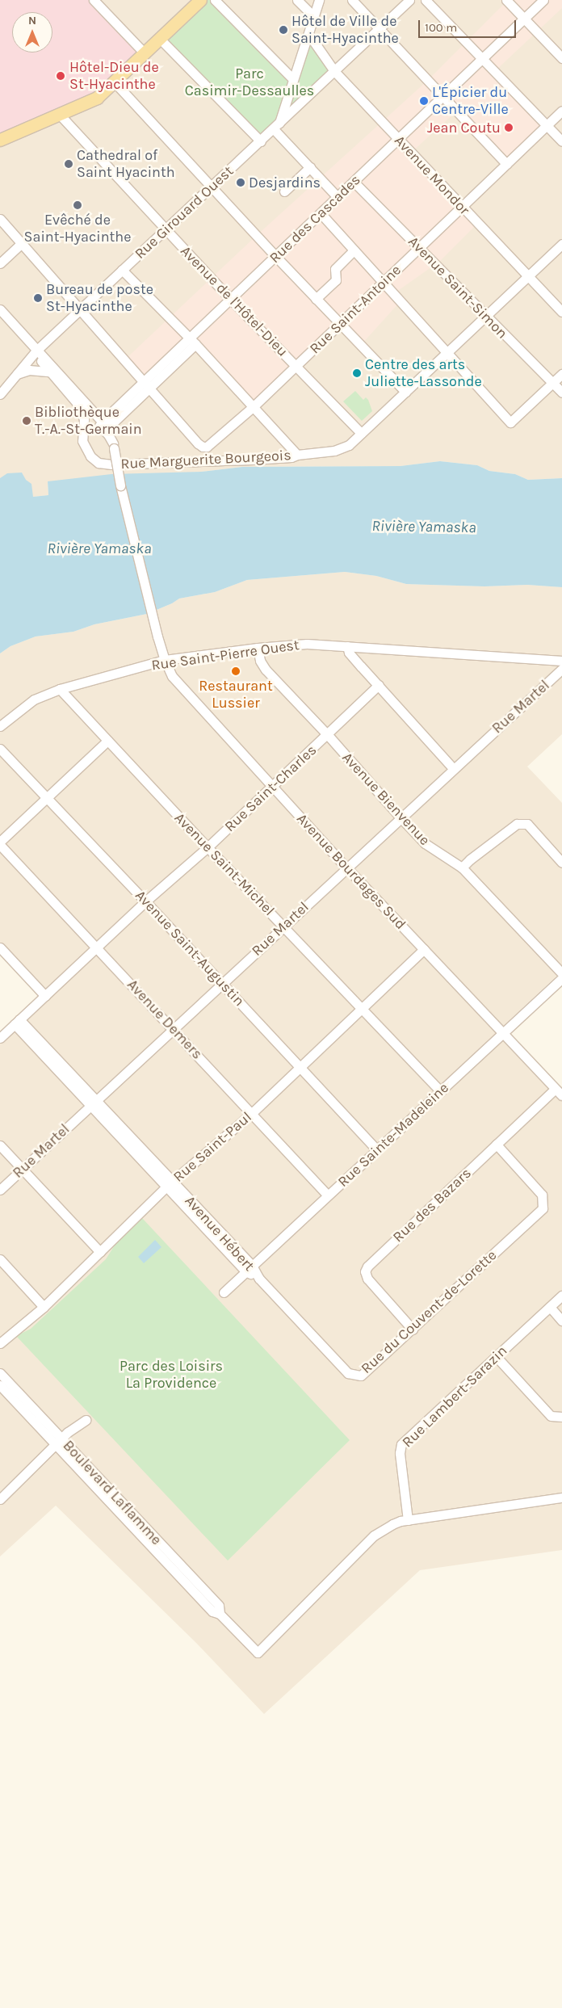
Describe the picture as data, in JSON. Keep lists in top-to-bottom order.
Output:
{
  "streets": {
    "street": [
      "Avenue Mondor",
      "Rue Girouard Ouest",
      "Rue des Cascades",
      "Avenue Saint-Simon",
      "Avenue de l'Hôtel-Dieu",
      "Rue Saint-Antoine",
      "Rue Marguerite Bourgeois",
      "Rue Saint-Pierre Ouest",
      "Rue Martel",
      "Rue Saint-Charles",
      "Avenue Bienvenue",
      "Avenue Saint-Michel",
      "Avenue Bourdages Sud",
      "Avenue Saint-Augustin",
      "Avenue Demers",
      "Rue Sainte-Madeleine",
      "Rue Saint-Paul",
      "Rue des Bazars",
      "Avenue Hébert",
      "Rue du Couvent-de-Lorette",
      "Rue Lambert-Sarazin",
      "Boulevard Laflamme"
    ]
  },
  "crossings": [
    ["Avenue Mondor", "Rue Girouard Ouest"],
    ["Avenue Mondor", "Rue des Cascades"],
    ["Avenue Mondor", "Rue Saint-Antoine"],
    ["Avenue Mondor", "Rue Marguerite Bourgeois"],
    ["Rue Girouard Ouest", "Avenue de l'Hôtel-Dieu"],
    ["Rue des Cascades", "Avenue Saint-Simon"],
    ["Rue des Cascades", "Avenue de l'Hôtel-Dieu"],
    ["Rue des Cascades", "Rue Saint-Antoine"],
    ["Rue des Cascades", "Avenue Bourdages Sud"],
    ["Avenue Saint-Simon", "Rue Saint-Antoine"],
    ["Avenue Saint-Simon", "Rue Marguerite Bourgeois"],
    ["Avenue de l'Hôtel-Dieu", "Rue Saint-Antoine"],
    ["Avenue de l'Hôtel-Dieu", "Rue Marguerite Bourgeois"],
    ["Rue Saint-Pierre Ouest", "Avenue Bienvenue"],
    ["Rue Saint-Pierre Ouest", "Avenue Saint-Michel"],
    ["Rue Saint-Pierre Ouest", "Avenue Bourdages Sud"],
    ["Rue Martel", "Avenue Bienvenue"],
    ["Rue Martel", "Avenue Saint-Michel"],
    ["Rue Martel", "Avenue Bourdages Sud"],
    ["Rue Martel", "Avenue Saint-Augustin"],
    ["Rue Martel", "Avenue Demers"],
    ["Rue Martel", "Avenue Hébert"],
    ["Rue Saint-Charles", "Avenue Bienvenue"],
    ["Rue Saint-Charles", "Avenue Saint-Michel"],
    ["Rue Saint-Charles", "Avenue Bourdages Sud"],
    ["Rue Saint-Charles", "Avenue Saint-Augustin"],
    ["Rue Saint-Charles", "Avenue Demers"],
    ["Rue Saint-Charles", "Avenue Hébert"],
    ["Avenue Saint-Michel", "Rue Sainte-Madeleine"],
    ["Avenue Saint-Michel", "Rue Saint-Paul"],
    ["Avenue Bourdages Sud", "Rue Sainte-Madeleine"],
    ["Avenue Bourdages Sud", "Rue Saint-Paul"],
    ["Avenue Bourdages Sud", "Rue des Bazars"],
    ["Avenue Saint-Augustin", "Rue Sainte-Madeleine"],
    ["Avenue Saint-Augustin", "Rue Saint-Paul"],
    ["Avenue Demers", "Rue Sainte-Madeleine"],
    ["Avenue Demers", "Rue Saint-Paul"],
    ["Rue Sainte-Madeleine", "Avenue Hébert"],
    ["Rue Saint-Paul", "Avenue Hébert"],
    ["Rue des Bazars", "Rue du Couvent-de-Lorette"],
    ["Avenue Hébert", "Rue du Couvent-de-Lorette"],
    ["Rue Lambert-Sarazin", "Boulevard Laflamme"]
  ],
  "water": ["Rivière Yamaska"],
  "parks": ["Parc Casimir-Dessaulles", "Parc des Loisirs La Providence"],
  "places": [
    "Hôtel de Ville de Saint-Hyacinthe",
    "Hôtel-Dieu de St-Hyacinthe",
    "L'Épicier du Centre-Ville",
    "Jean Coutu",
    "Cathedral of Saint Hyacinth",
    "Desjardins",
    "Evêché de Saint-Hyacinthe",
    "Bureau de poste St-Hyacinthe",
    "Centre des arts Juliette-Lassonde",
    "Bibliothèque T.-A.-St-Germain",
    "Restaurant Lussier"
  ],
  "scale_bar": "100 m",
  "north": "top"
}
